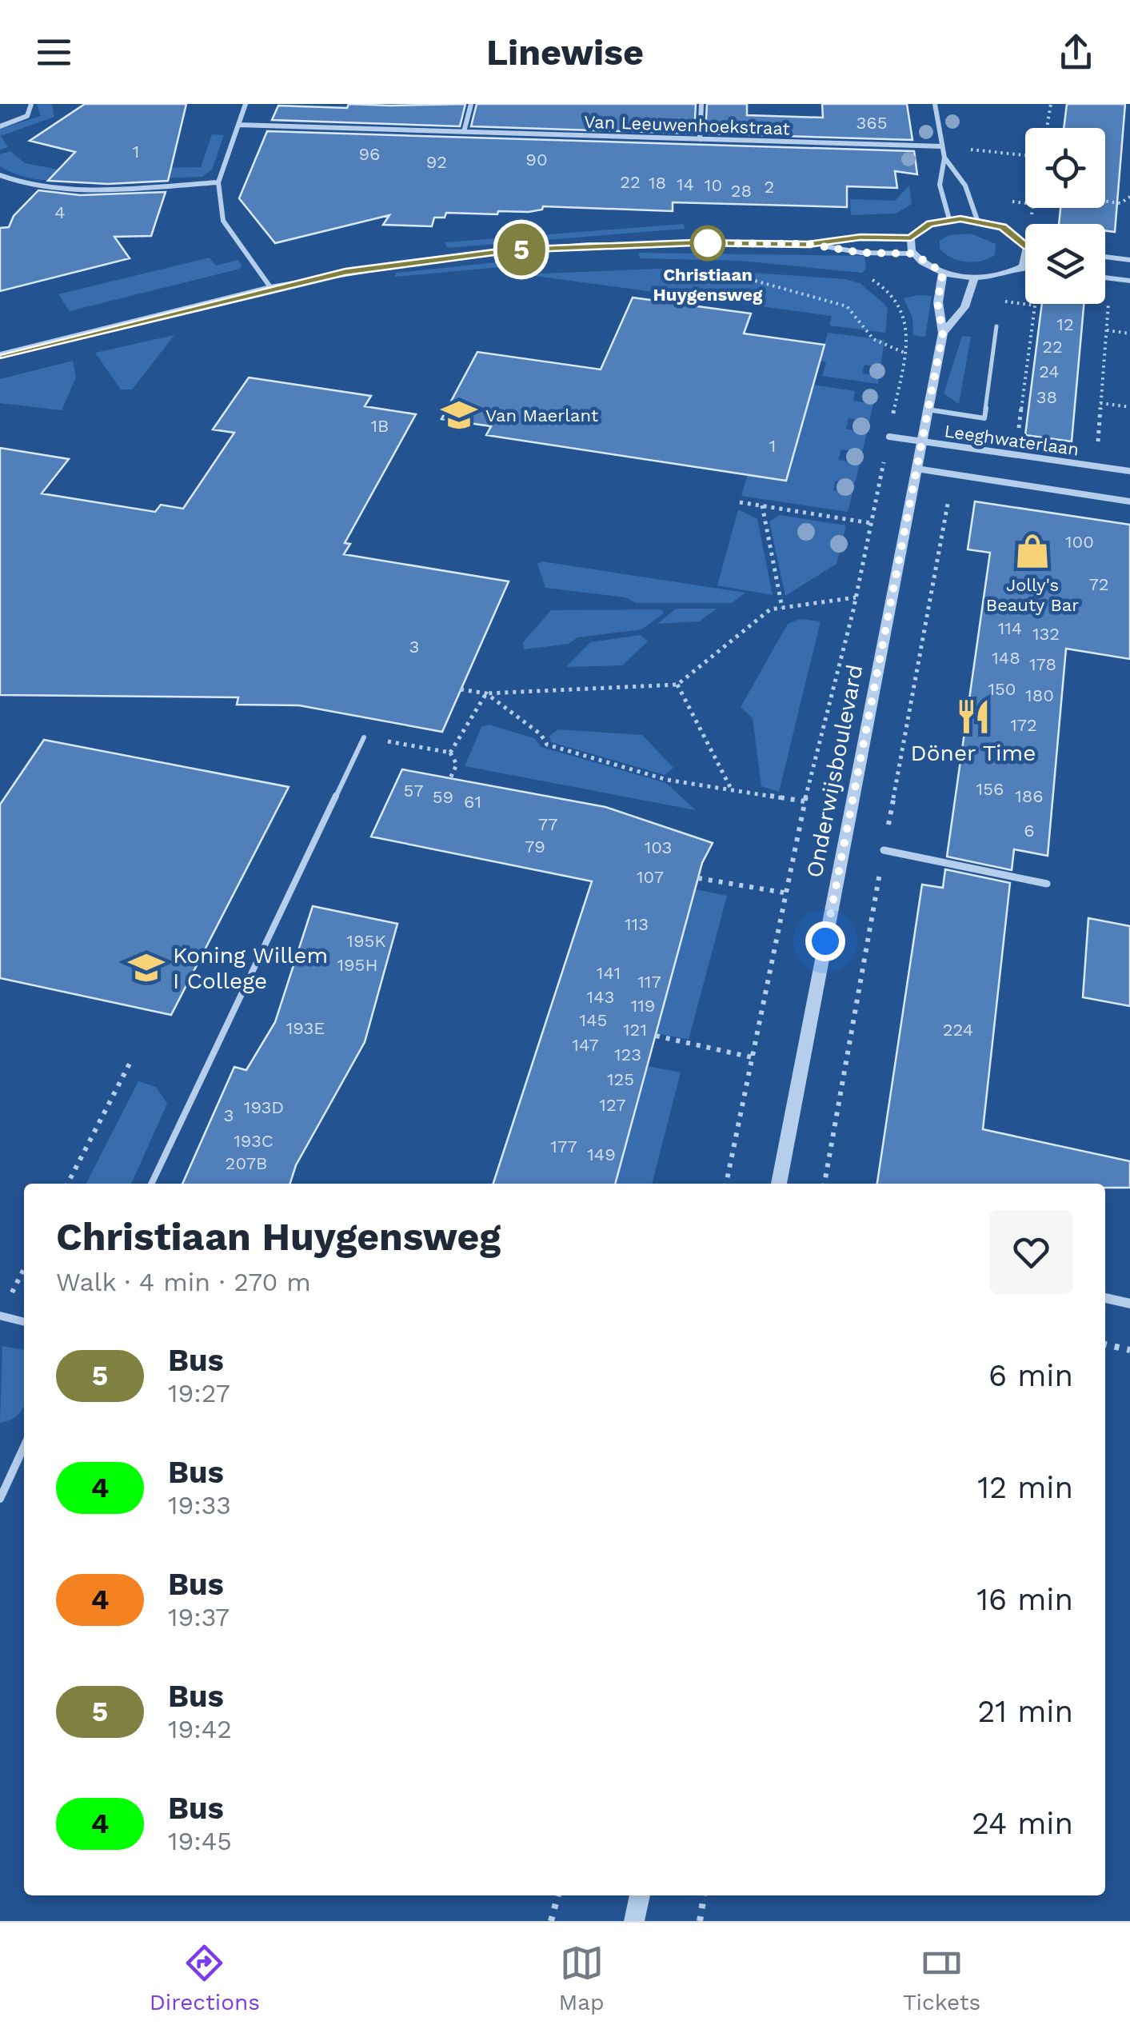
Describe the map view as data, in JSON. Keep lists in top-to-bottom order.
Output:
{
  "streets": {
    "street": ["Van Leeuwenhoekstraat", "Leeghwaterlaan", "Onderwijsboulevard"]
  },
  "crossings": [
    ["Leeghwaterlaan", "Onderwijsboulevard"]
  ],
  "places": {
    "other": ["Christiaan Huygensweg"],
    "school or university": ["Van Maerlant", "Koning Willem I College"],
    "shop": ["Jolly's Beauty Bar"],
    "restaurant": ["Döner Time"]
  },
  "lines": ["bus line 5"],
  "house_numbers": [
    "365",
    "1",
    "96",
    "90",
    "92",
    "22",
    "18",
    "14",
    "10",
    "2",
    "28",
    "4",
    "12",
    "22",
    "24",
    "38",
    "1B",
    "1",
    "100",
    "72",
    "114",
    "132",
    "3",
    "148",
    "178",
    "150",
    "180",
    "172",
    "156",
    "57",
    "186",
    "59",
    "61",
    "77",
    "6",
    "79",
    "103",
    "107",
    "113",
    "195K",
    "195H",
    "141",
    "117",
    "143",
    "119",
    "145",
    "193E",
    "121",
    "224",
    "147",
    "123",
    "125",
    "127",
    "193D",
    "3",
    "193C",
    "177",
    "149",
    "207B"
  ],
  "page": {
    "header": "Linewise",
    "on_map": "5",
    "heading": ["Christiaan Huygensweg", "Walk · 4 min · 270 m"],
    "list": [
      {
        "mark": "5",
        "name": "Bus",
        "note": "19:27",
        "value": "6 min"
      },
      {
        "mark": "4",
        "name": "Bus",
        "note": "19:33",
        "value": "12 min"
      },
      {
        "mark": "4",
        "name": "Bus",
        "note": "19:37",
        "value": "16 min"
      },
      {
        "mark": "5",
        "name": "Bus",
        "note": "19:42",
        "value": "21 min"
      },
      {
        "mark": "4",
        "name": "Bus",
        "note": "19:45",
        "value": "24 min"
      }
    ],
    "tabs": ["Directions", "Map", "Tickets"]
  }
}
